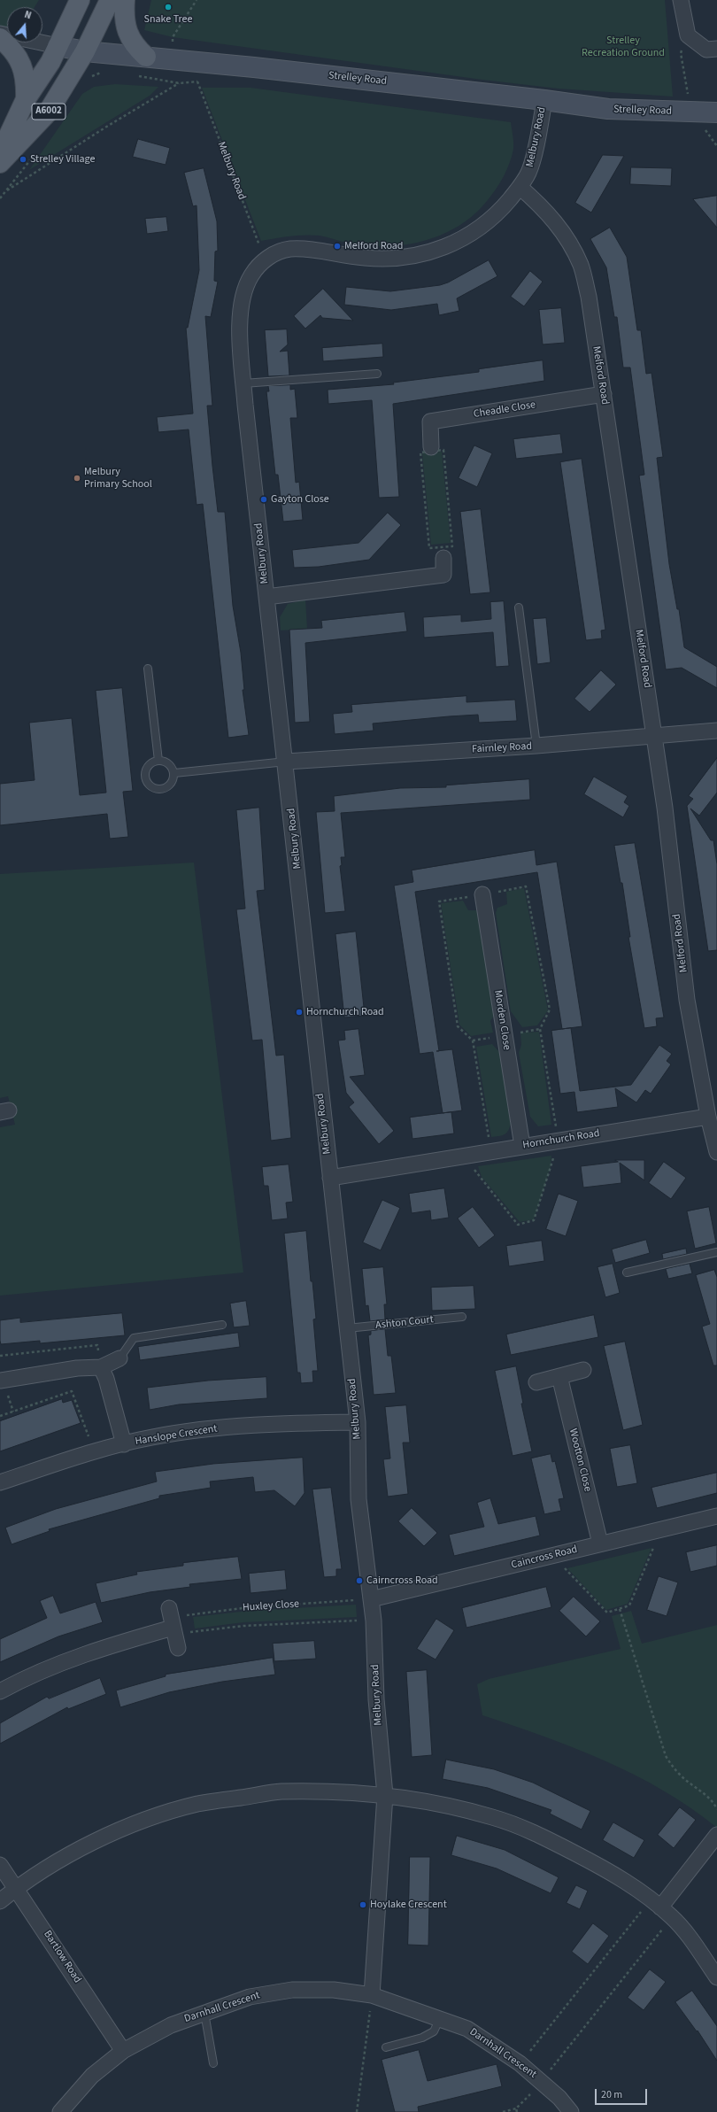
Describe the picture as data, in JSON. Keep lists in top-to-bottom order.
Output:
{
  "streets": {
    "main road": ["Strelley Road", "A6002"],
    "street": [
      "Melbury Road",
      "Melford Road",
      "Cheadle Close",
      "Fairnley Road",
      "Morden Close",
      "Hornchurch Road",
      "Hanslope Crescent",
      "Wootton Close",
      "Caincross Road",
      "Bartlow Road",
      "Darnhall Crescent"
    ],
    "lane": ["Ashton Court"],
    "path": ["Huxley Close"]
  },
  "crossings": [
    ["Strelley Road", "A6002"],
    ["Strelley Road", "Melbury Road"],
    ["Melbury Road", "Melford Road"],
    ["Melbury Road", "Fairnley Road"],
    ["Melbury Road", "Hornchurch Road"],
    ["Melbury Road", "Ashton Court"],
    ["Melbury Road", "Hanslope Crescent"],
    ["Melbury Road", "Caincross Road"],
    ["Melbury Road", "Huxley Close"],
    ["Melbury Road", "Darnhall Crescent"],
    ["Melford Road", "Cheadle Close"],
    ["Melford Road", "Fairnley Road"],
    ["Melford Road", "Hornchurch Road"],
    ["Morden Close", "Hornchurch Road"],
    ["Wootton Close", "Caincross Road"],
    ["Caincross Road", "Huxley Close"],
    ["Bartlow Road", "Darnhall Crescent"]
  ],
  "parks": ["Strelley Recreation Ground"],
  "places": [
    "Snake Tree",
    "Strelley Village",
    "Melford Road",
    "Melbury Primary School",
    "Gayton Close",
    "Hornchurch Road",
    "Cairncross Road",
    "Hoylake Crescent"
  ],
  "scale_bar": "20 m",
  "north": "top"
}
